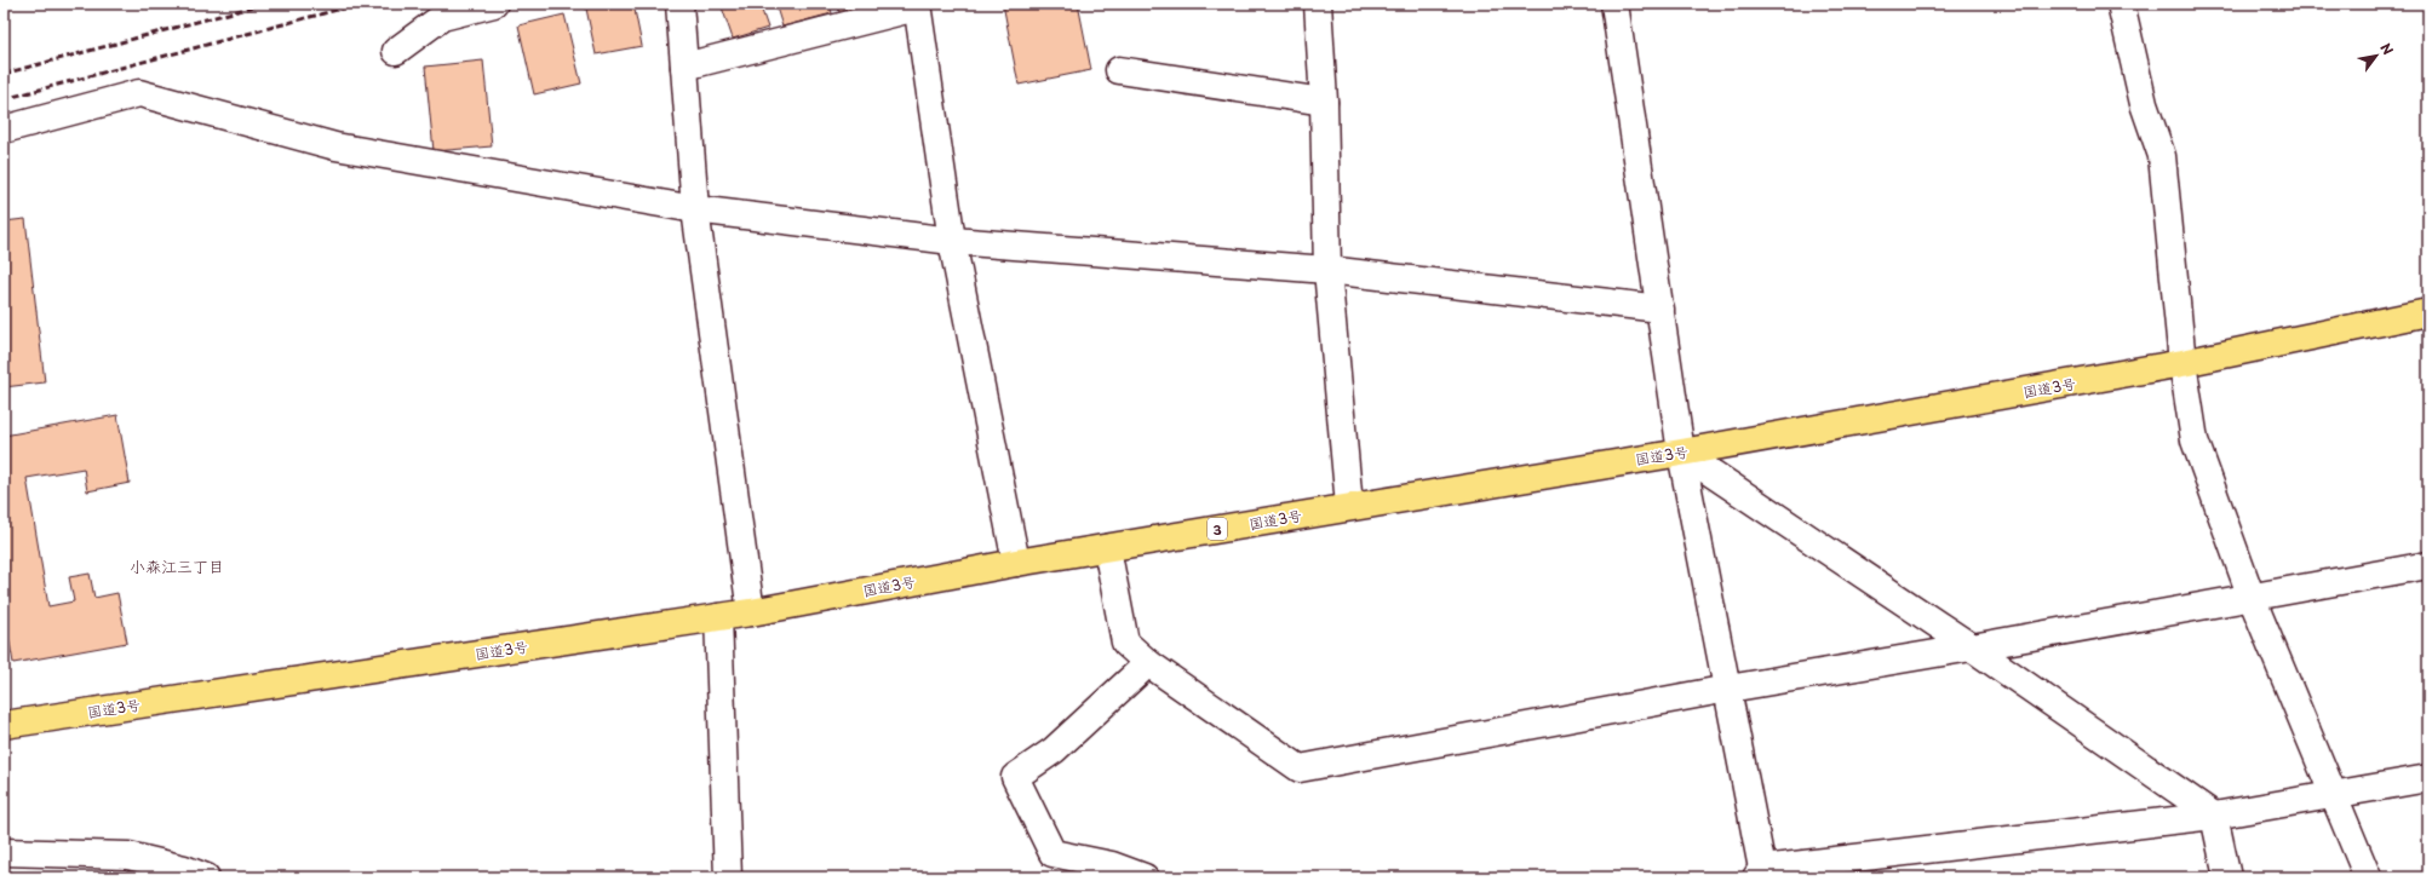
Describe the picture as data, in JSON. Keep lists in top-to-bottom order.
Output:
{
  "streets": {
    "highway": ["国道3号", "3"]
  },
  "districts": ["小森江三丁目"],
  "north": "top right"
}
